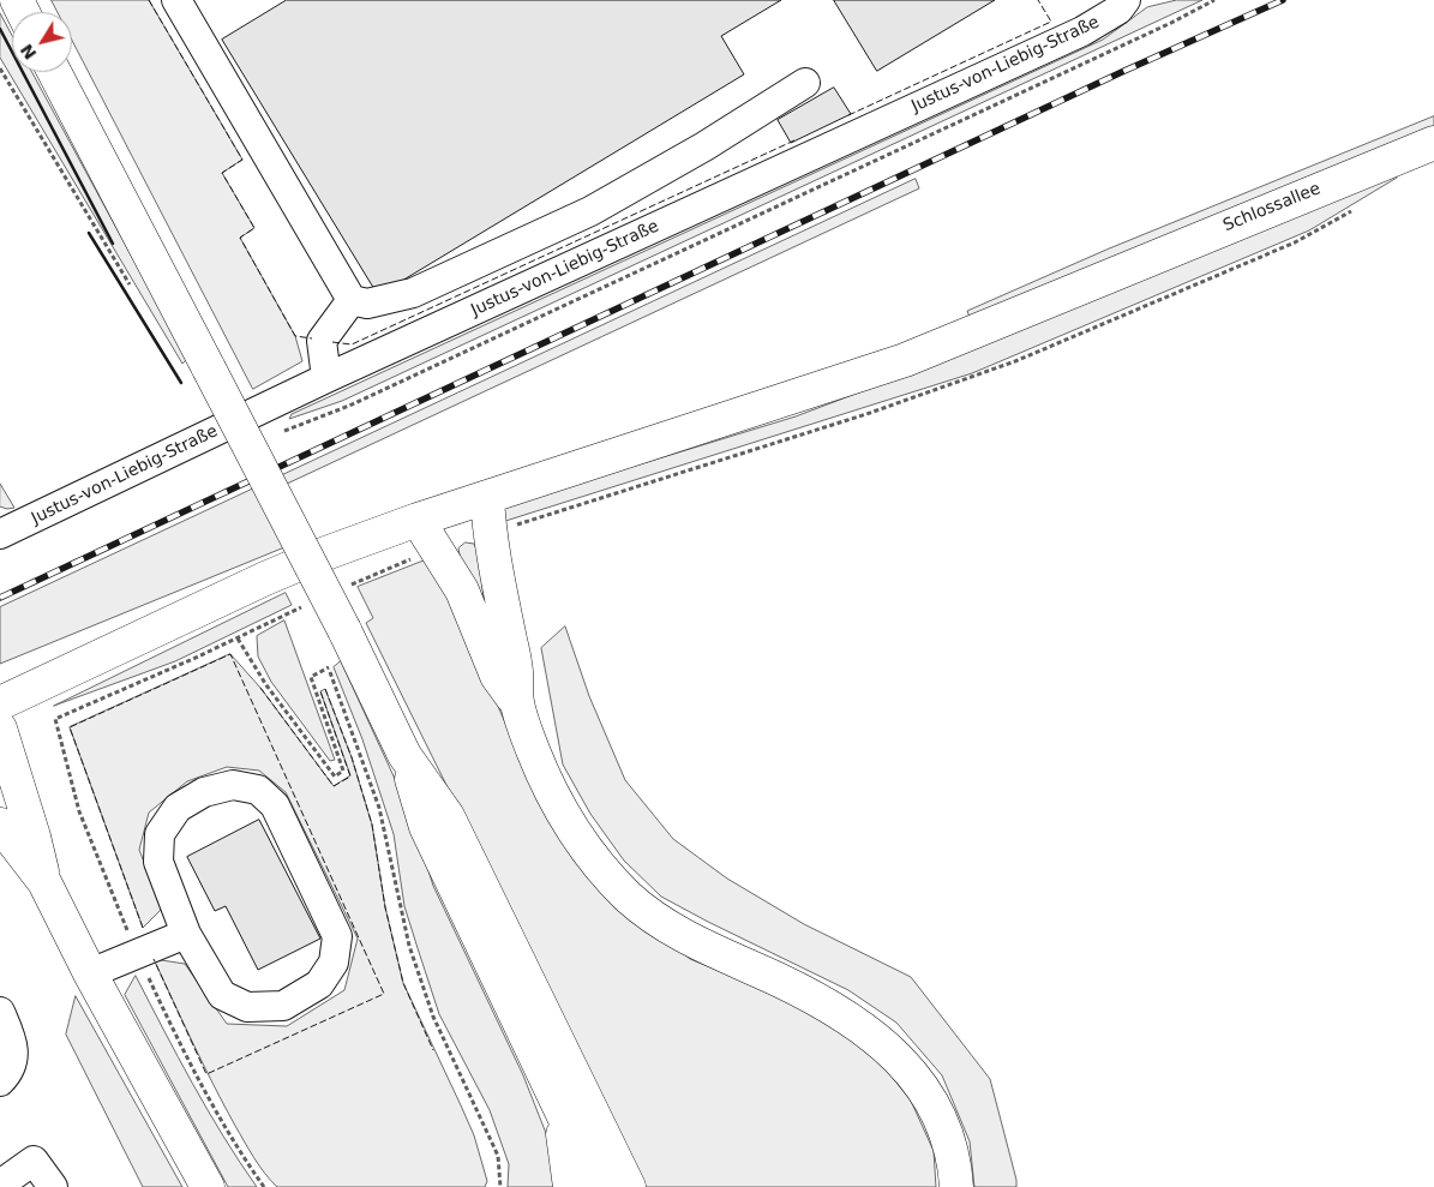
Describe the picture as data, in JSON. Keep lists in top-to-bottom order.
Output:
{
  "streets": {
    "main road": ["Schlossallee"],
    "street": ["Justus-von-Liebig-Straße"]
  },
  "north": "bottom left"
}
